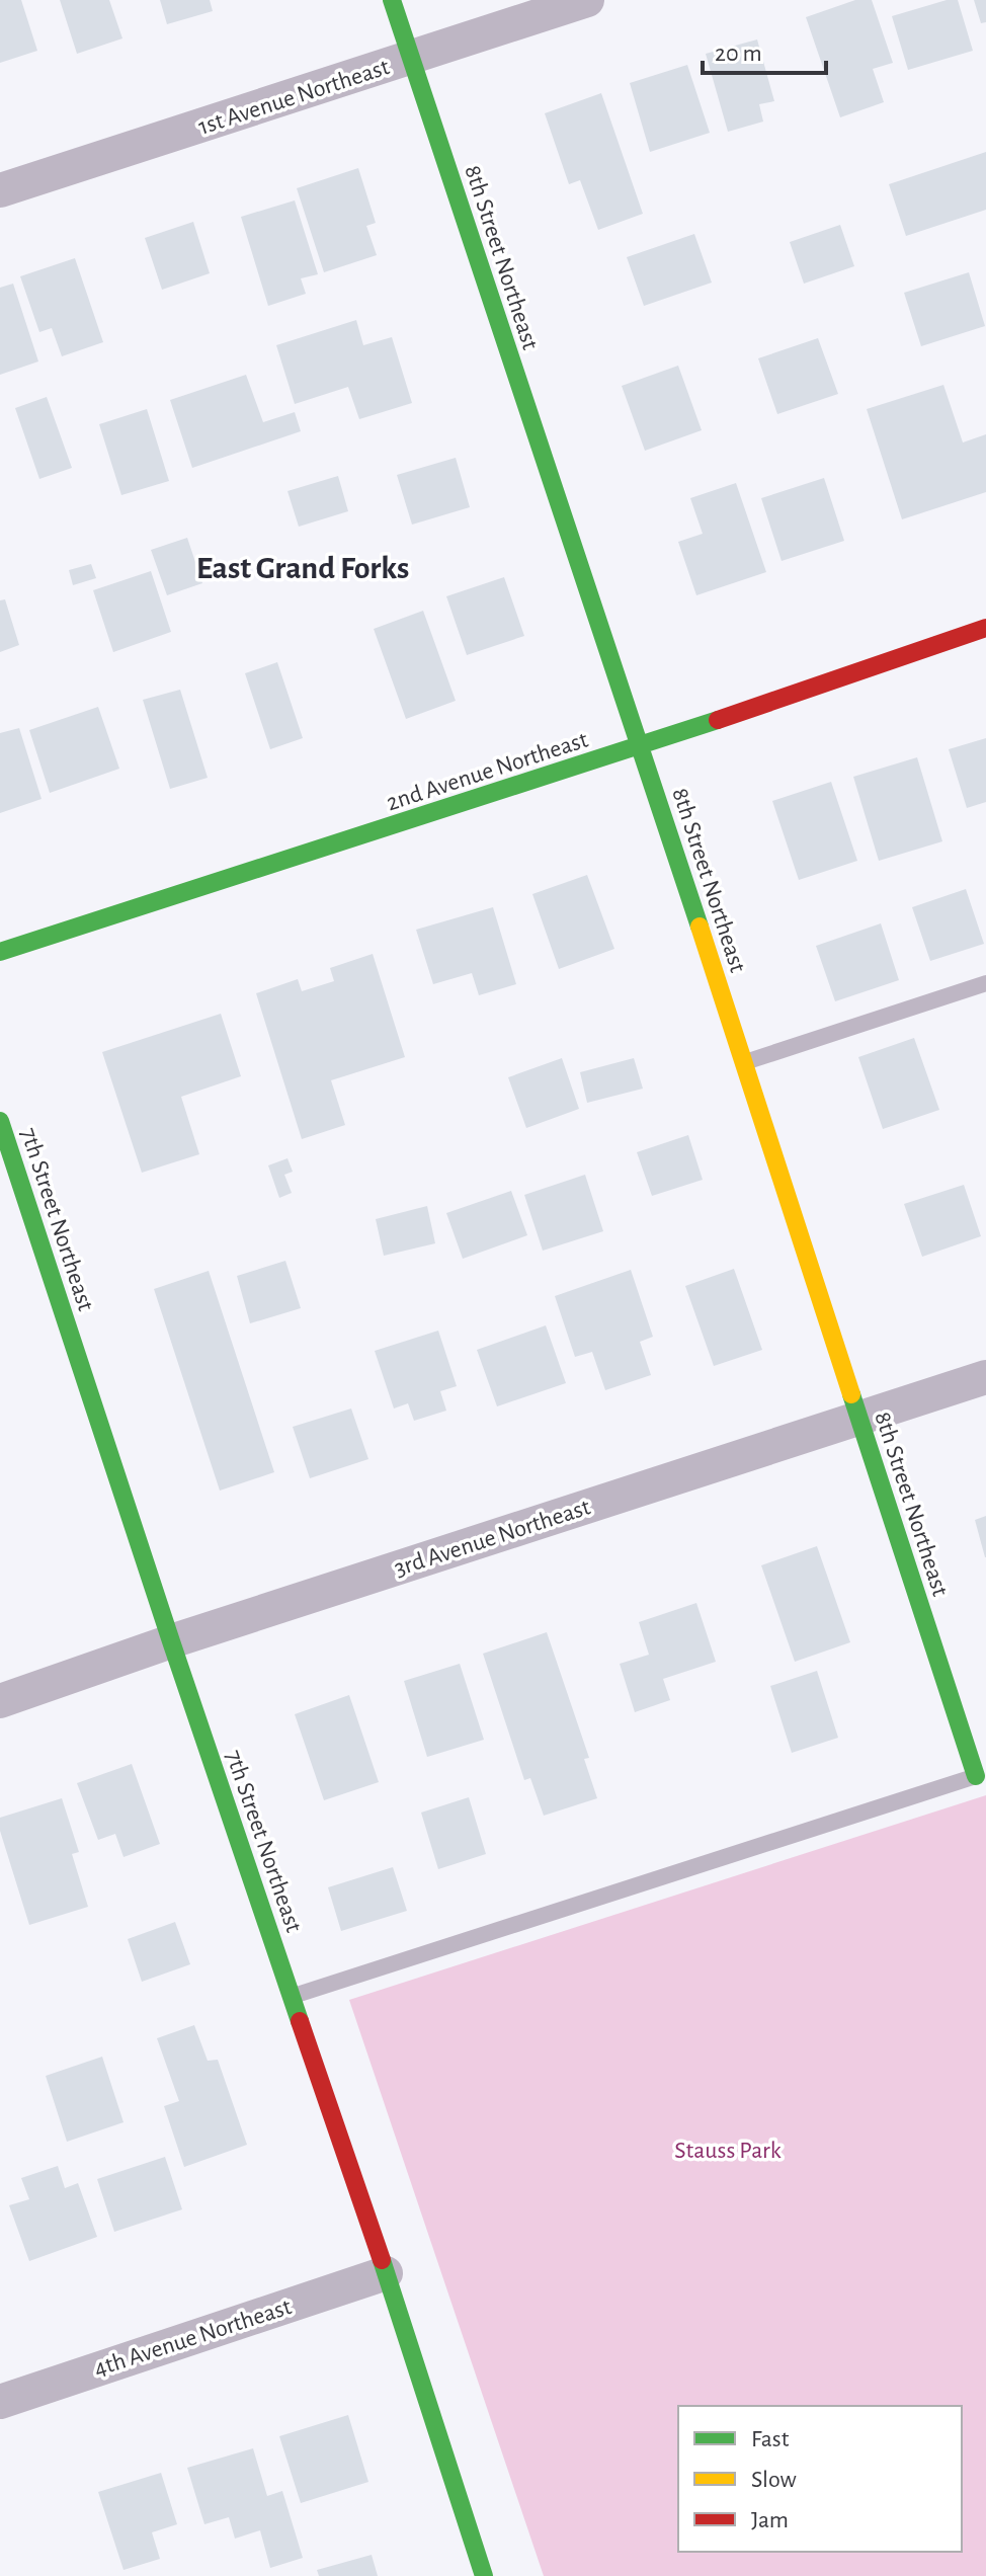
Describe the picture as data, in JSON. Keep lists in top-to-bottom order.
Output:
{
  "streets": {
    "street": [
      "1st Avenue Northeast",
      "8th Street Northeast",
      "2nd Avenue Northeast",
      "7th Street Northeast",
      "3rd Avenue Northeast",
      "4th Avenue Northeast"
    ]
  },
  "crossings": [
    ["1st Avenue Northeast", "8th Street Northeast"],
    ["8th Street Northeast", "2nd Avenue Northeast"],
    ["8th Street Northeast", "3rd Avenue Northeast"],
    ["7th Street Northeast", "3rd Avenue Northeast"],
    ["7th Street Northeast", "4th Avenue Northeast"]
  ],
  "districts": ["East Grand Forks"],
  "parks": ["Stauss Park"],
  "legend": ["Fast", "Slow", "Jam"],
  "scale_bar": "20 m"
}
